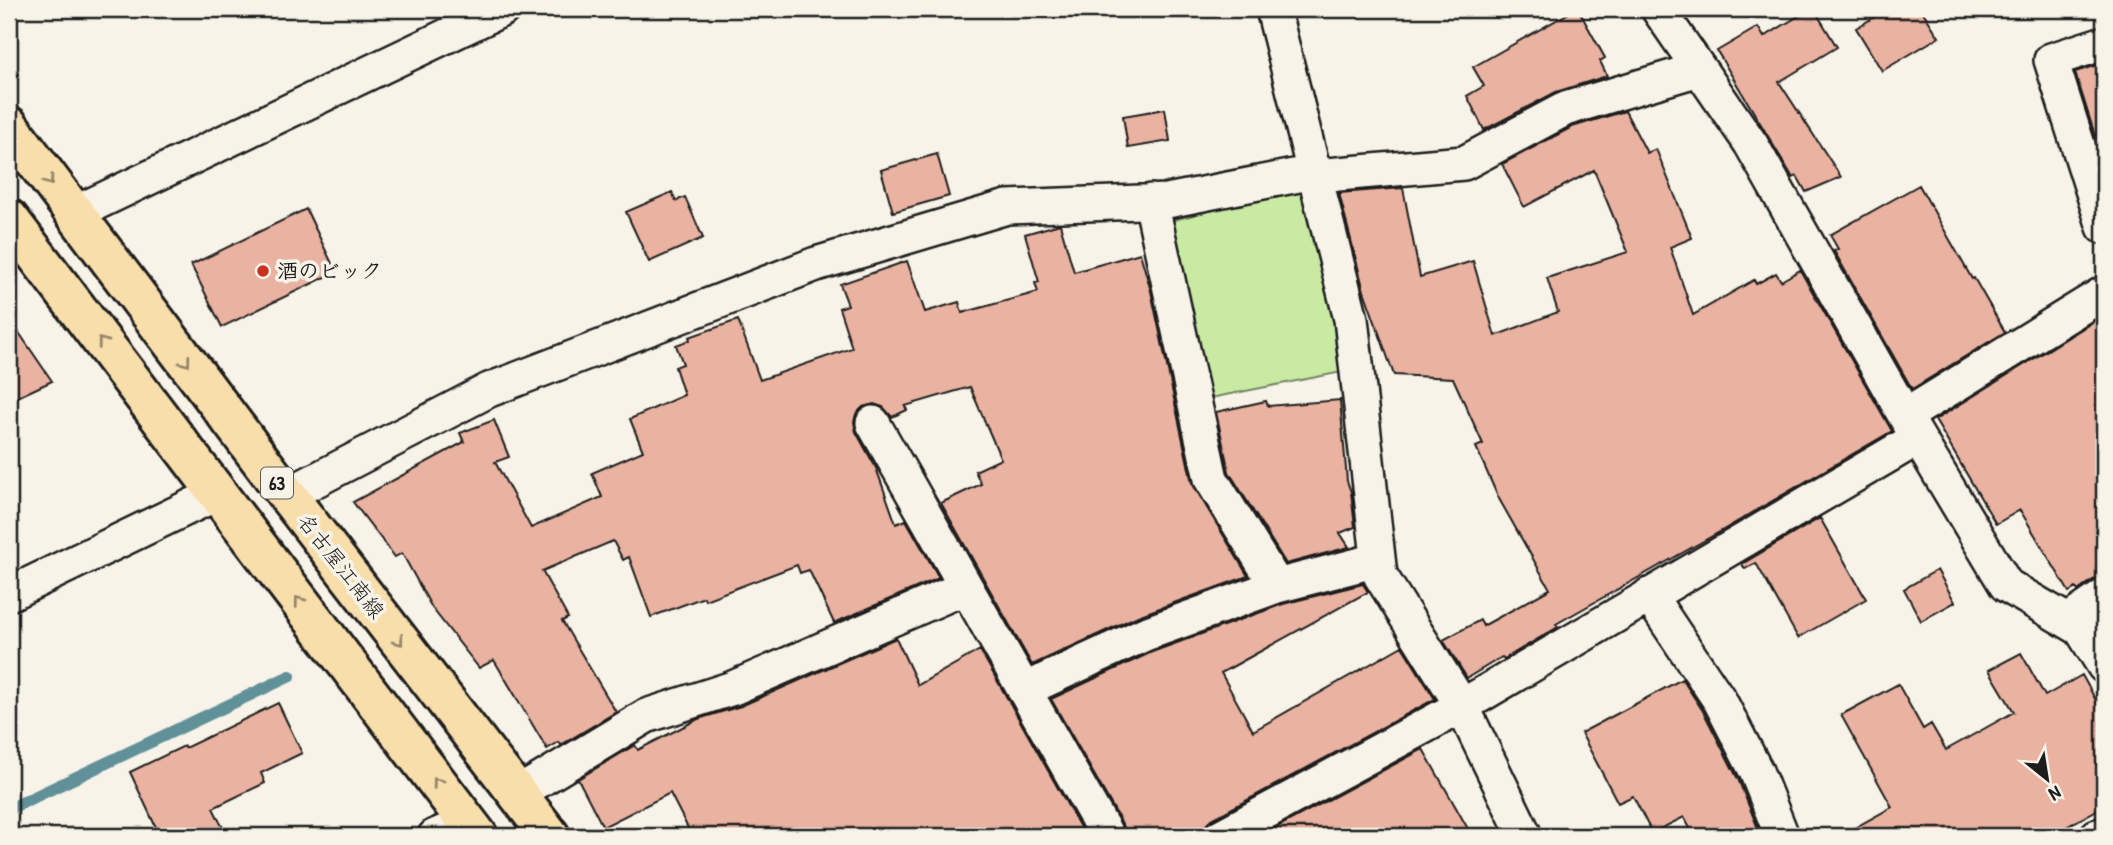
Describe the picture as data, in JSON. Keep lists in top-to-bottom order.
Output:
{
  "streets": {
    "main road": ["63", "名古屋江南線"]
  },
  "places": ["酒のビック"],
  "north": "bottom right"
}
